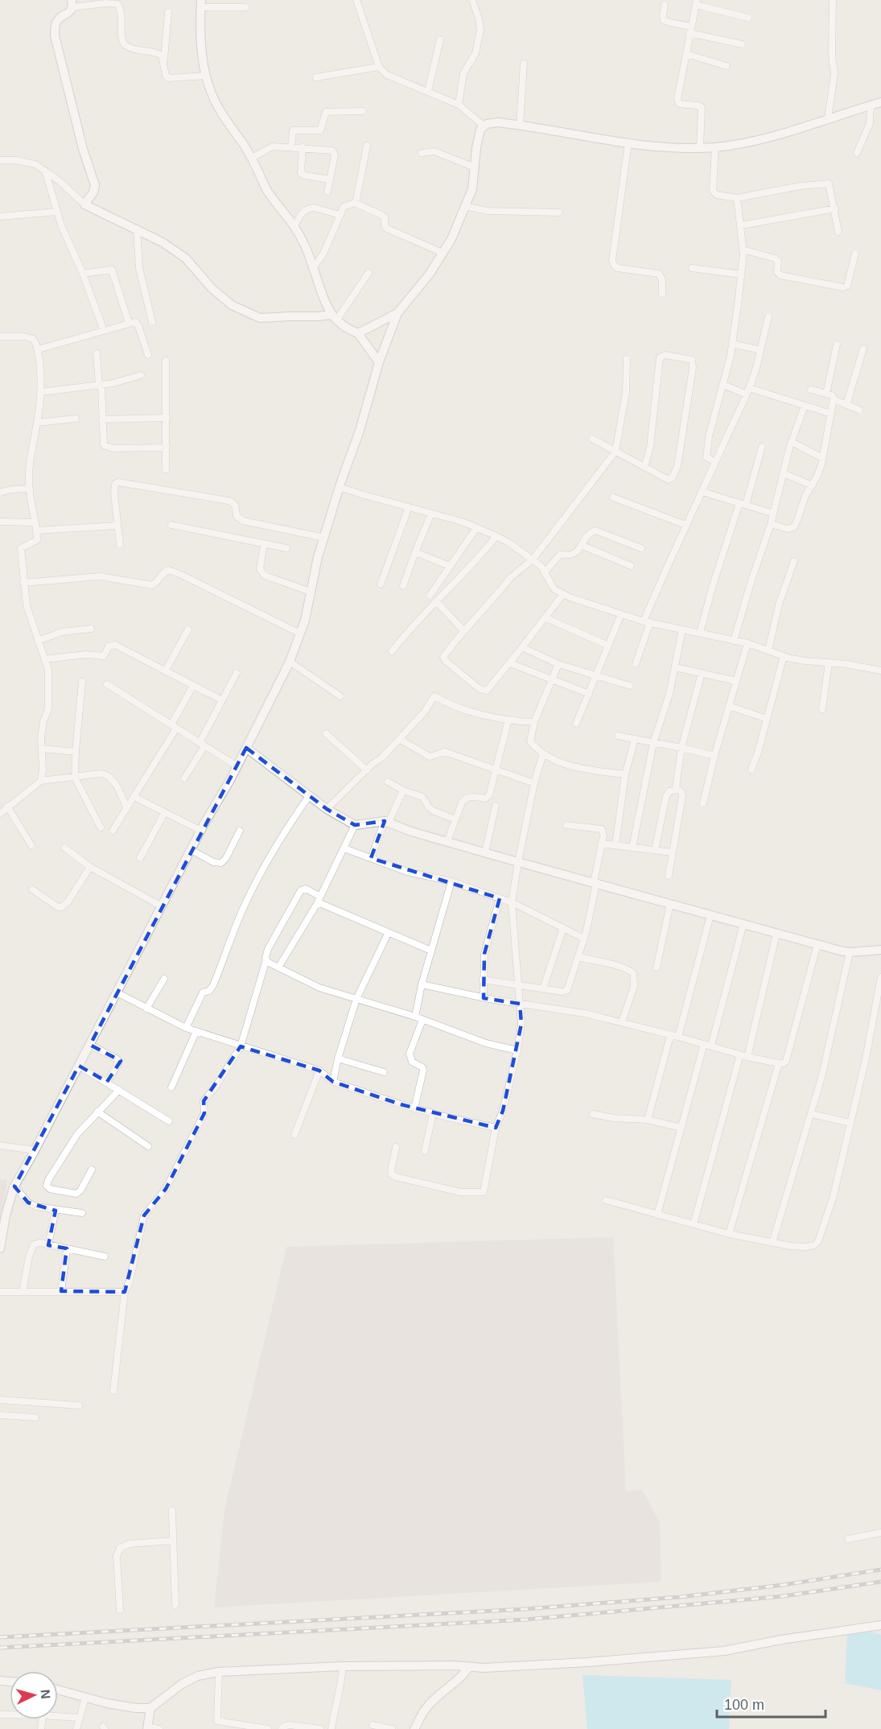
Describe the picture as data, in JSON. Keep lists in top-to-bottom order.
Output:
{
  "scale_bar": "100 m",
  "north": "right"
}
